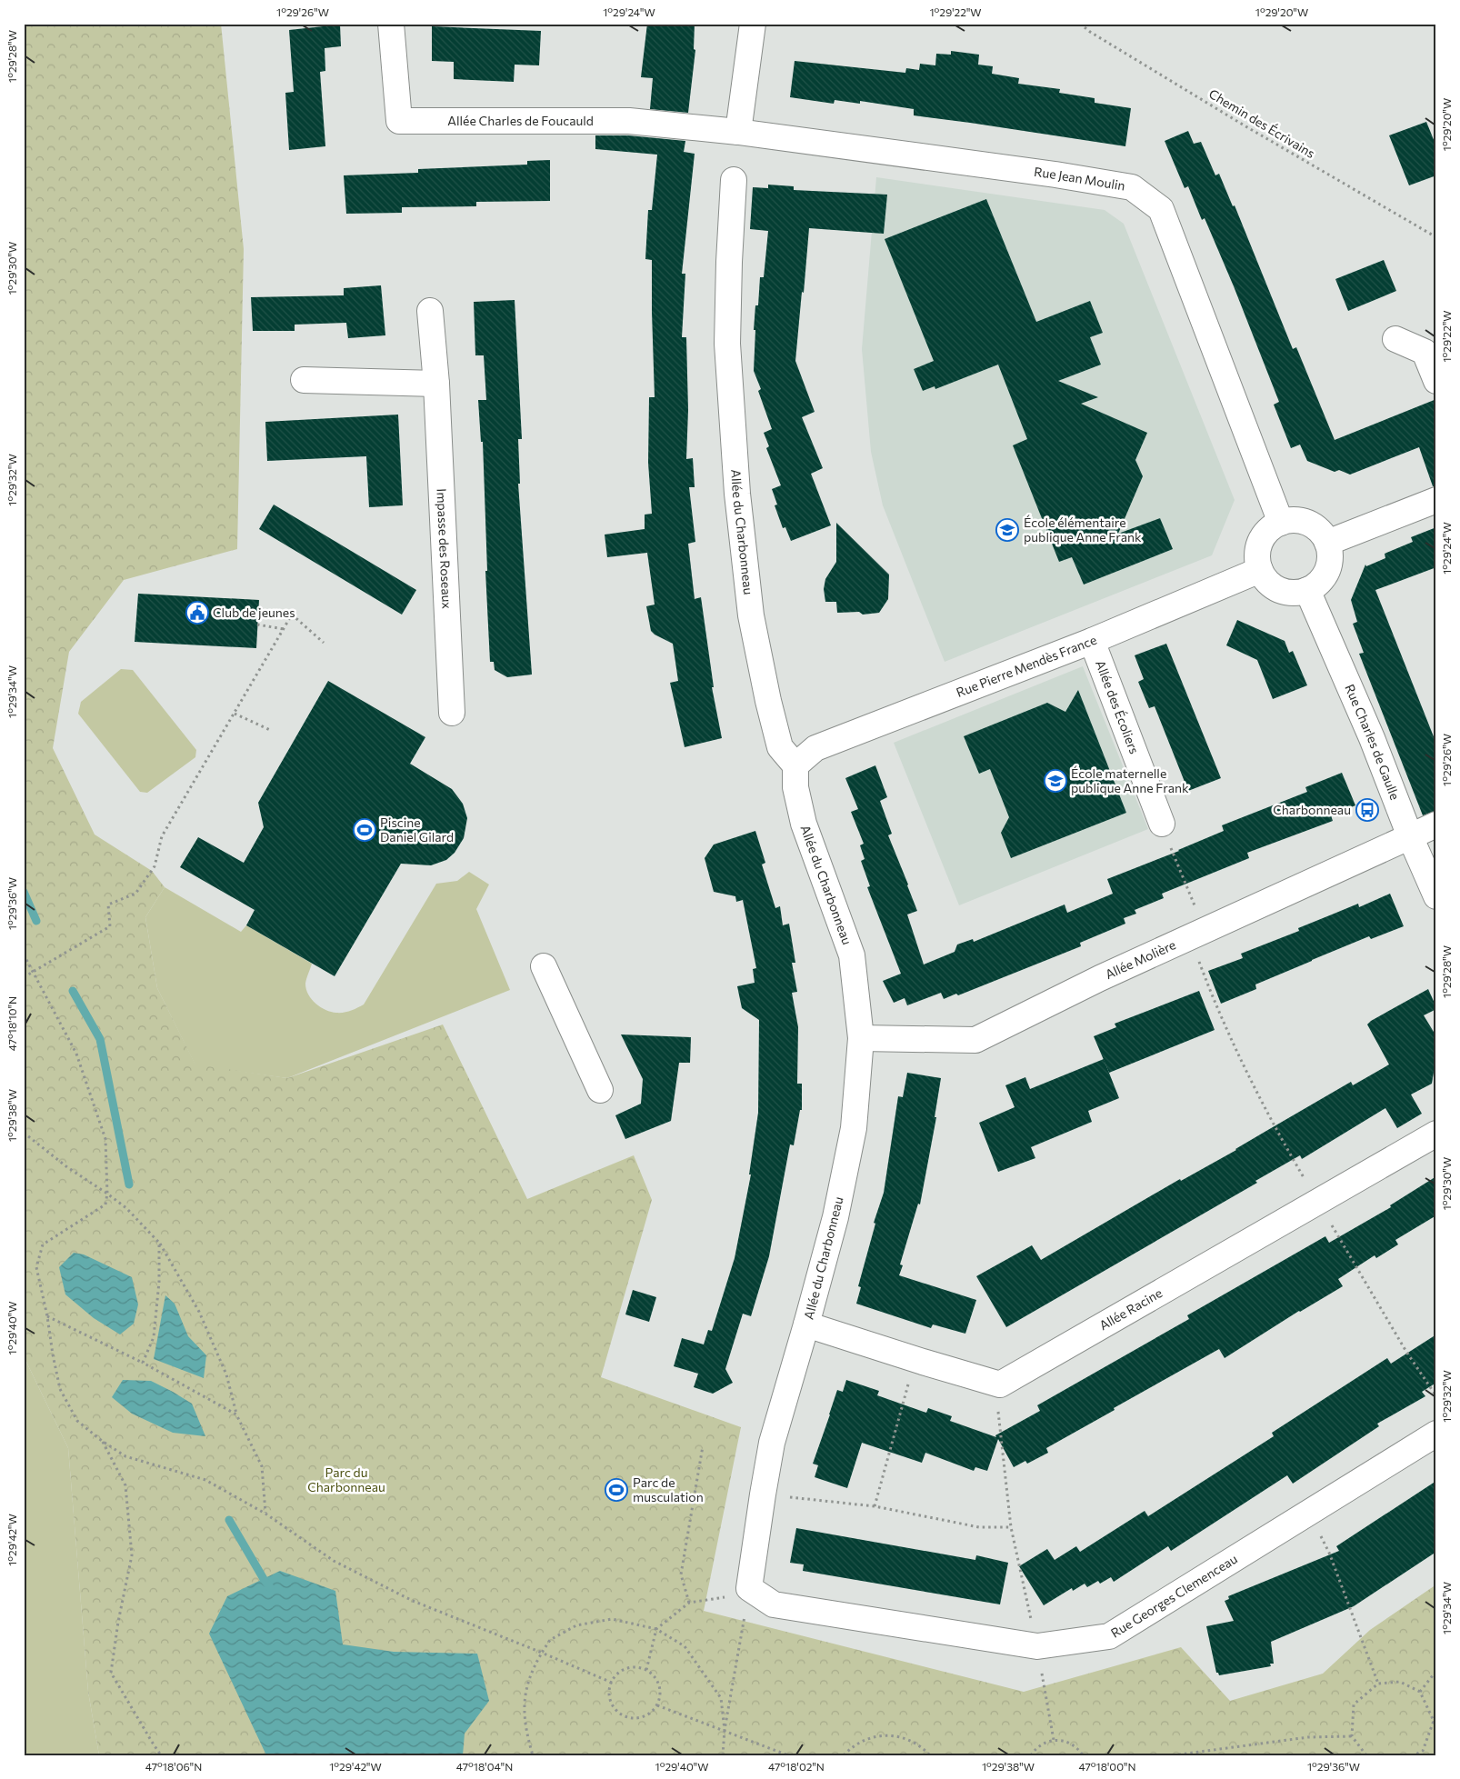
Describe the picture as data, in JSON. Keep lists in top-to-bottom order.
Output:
{
  "streets": {
    "street": [
      "Allée Charles de Foucauld",
      "Rue Jean Moulin",
      "Allée du Charbonneau",
      "Impasse des Roseaux",
      "Rue Pierre Mendès France",
      "Allée des Écoliers",
      "Rue Charles de Gaulle",
      "Allée Molière",
      "Allée Racine",
      "Rue Georges Clemenceau"
    ],
    "path": ["Chemin des Écrivains"]
  },
  "crossings": [
    ["Allée Charles de Foucauld", "Rue Jean Moulin"],
    ["Rue Jean Moulin", "Rue Pierre Mendès France"],
    ["Rue Jean Moulin", "Rue Charles de Gaulle"],
    ["Allée du Charbonneau", "Rue Pierre Mendès France"],
    ["Allée du Charbonneau", "Allée Molière"],
    ["Allée du Charbonneau", "Rue Georges Clemenceau"],
    ["Rue Pierre Mendès France", "Allée des Écoliers"],
    ["Rue Pierre Mendès France", "Rue Charles de Gaulle"],
    ["Rue Charles de Gaulle", "Allée Molière"]
  ],
  "parks": ["Parc du Charbonneau"],
  "places": {
    "school or university": ["École élémentaire publique Anne Frank", "École maternelle publique Anne Frank"],
    "public building": ["Club de jeunes"],
    "bus stop": ["Charbonneau"],
    "sports": ["Piscine Daniel Gilard", "Parc de musculation"]
  },
  "coordinates": [
    "1°29'26\"W",
    "1°29'24\"W",
    "1°29'22\"W",
    "1°29'20\"W",
    "1°29'28\"W",
    "1°29'30\"W",
    "1°29'32\"W",
    "1°29'34\"W",
    "1°29'36\"W",
    "47°18'10\"N",
    "1°29'38\"W",
    "1°29'40\"W",
    "1°29'42\"W",
    "47°18'06\"N",
    "47°18'04\"N",
    "47°18'02\"N",
    "47°18'00\"N"
  ]
}
